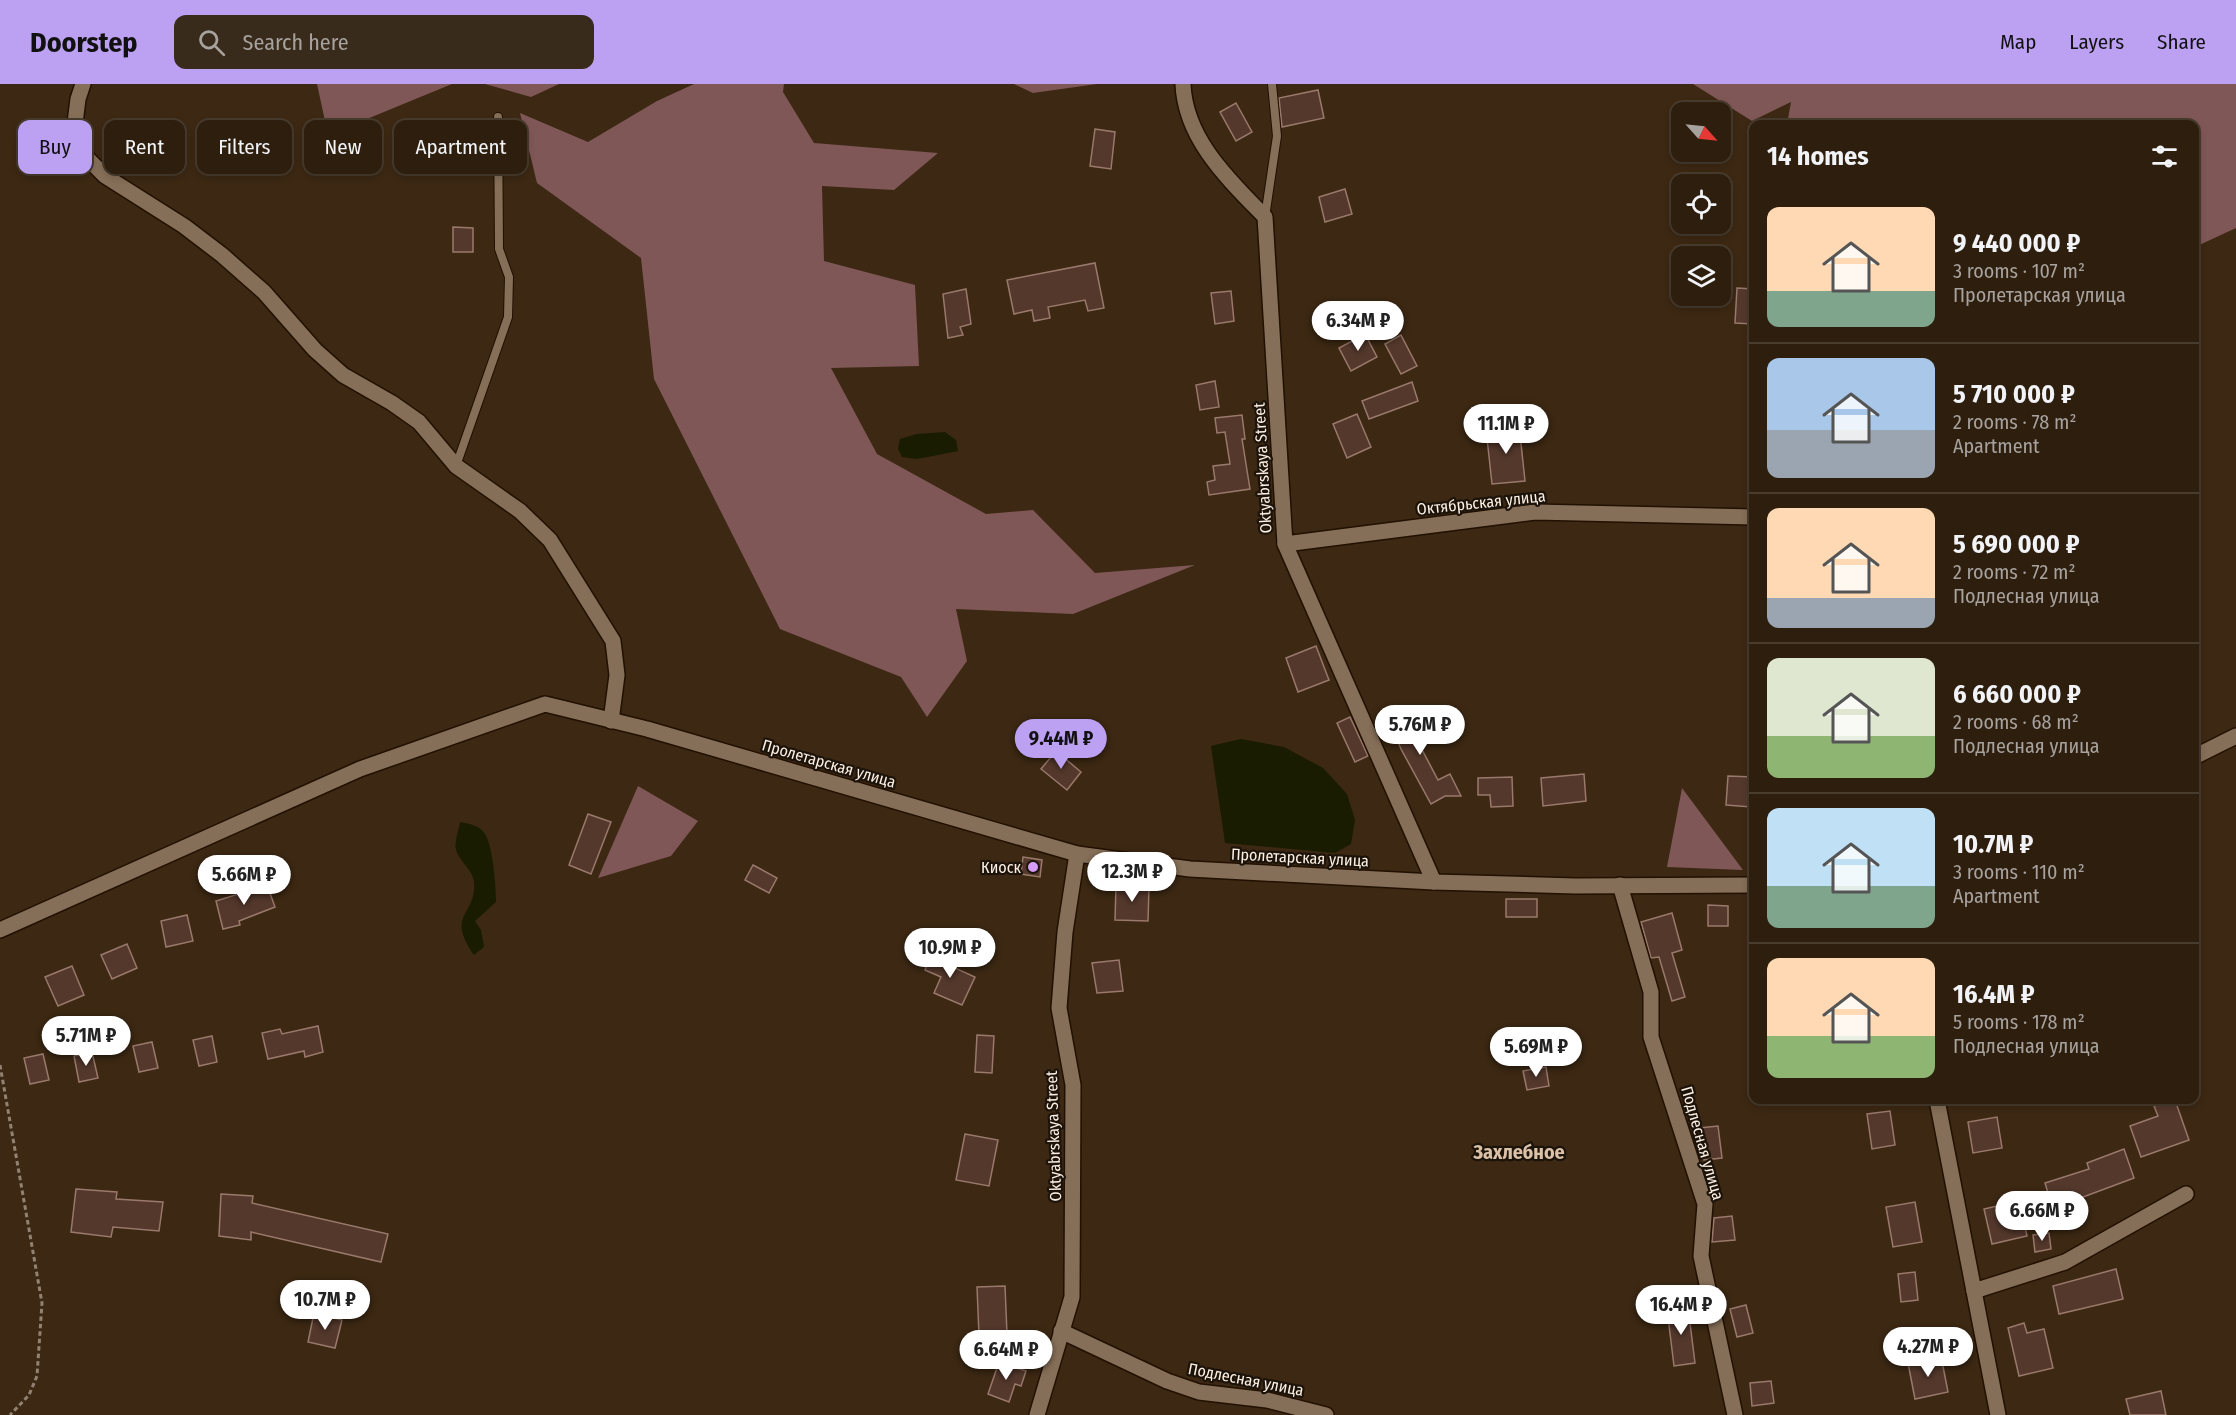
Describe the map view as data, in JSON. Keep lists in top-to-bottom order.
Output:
{
  "streets": {
    "street": [
      "Oktyabrskaya Street",
      "Октябрьская улица",
      "Пролетарская улица",
      "Подлесная улица"
    ]
  },
  "crossings": [
    ["Oktyabrskaya Street", "Октябрьская улица"],
    ["Oktyabrskaya Street", "Пролетарская улица"],
    ["Oktyabrskaya Street", "Подлесная улица"],
    ["Пролетарская улица", "Подлесная улица"]
  ],
  "districts": ["Захлебное"],
  "places": ["Киоск"],
  "north": "bottom right",
  "page": {
    "header": "Doorstep",
    "search": "Search here",
    "nav": ["Map", "Layers", "Share"],
    "chip": [
      "Buy",
      "Rent",
      "Filters",
      "New",
      "Apartment"
    ],
    "heading": "14 homes",
    "list": [
      {
        "name": "9 440 000 ₽",
        "note": "3 rooms · 107 m² · Пролетарская улица"
      },
      {
        "name": "5 710 000 ₽",
        "note": "2 rooms · 78 m² · Apartment"
      },
      {
        "name": "5 690 000 ₽",
        "note": "2 rooms · 72 m² · Подлесная улица"
      },
      {
        "name": "6 660 000 ₽",
        "note": "2 rooms · 68 m² · Подлесная улица"
      },
      {
        "name": "10.7M ₽",
        "note": "3 rooms · 110 m² · Apartment"
      },
      {
        "name": "16.4M ₽",
        "note": "5 rooms · 178 m² · Подлесная улица"
      }
    ],
    "price": [
      "6.34M ₽",
      "11.1M ₽",
      "5.76M ₽",
      "9.44M ₽",
      "12.3M ₽",
      "5.66M ₽",
      "10.9M ₽",
      "5.71M ₽",
      "5.69M ₽",
      "6.66M ₽",
      "10.7M ₽",
      "16.4M ₽",
      "4.27M ₽",
      "6.64M ₽"
    ]
  }
}
